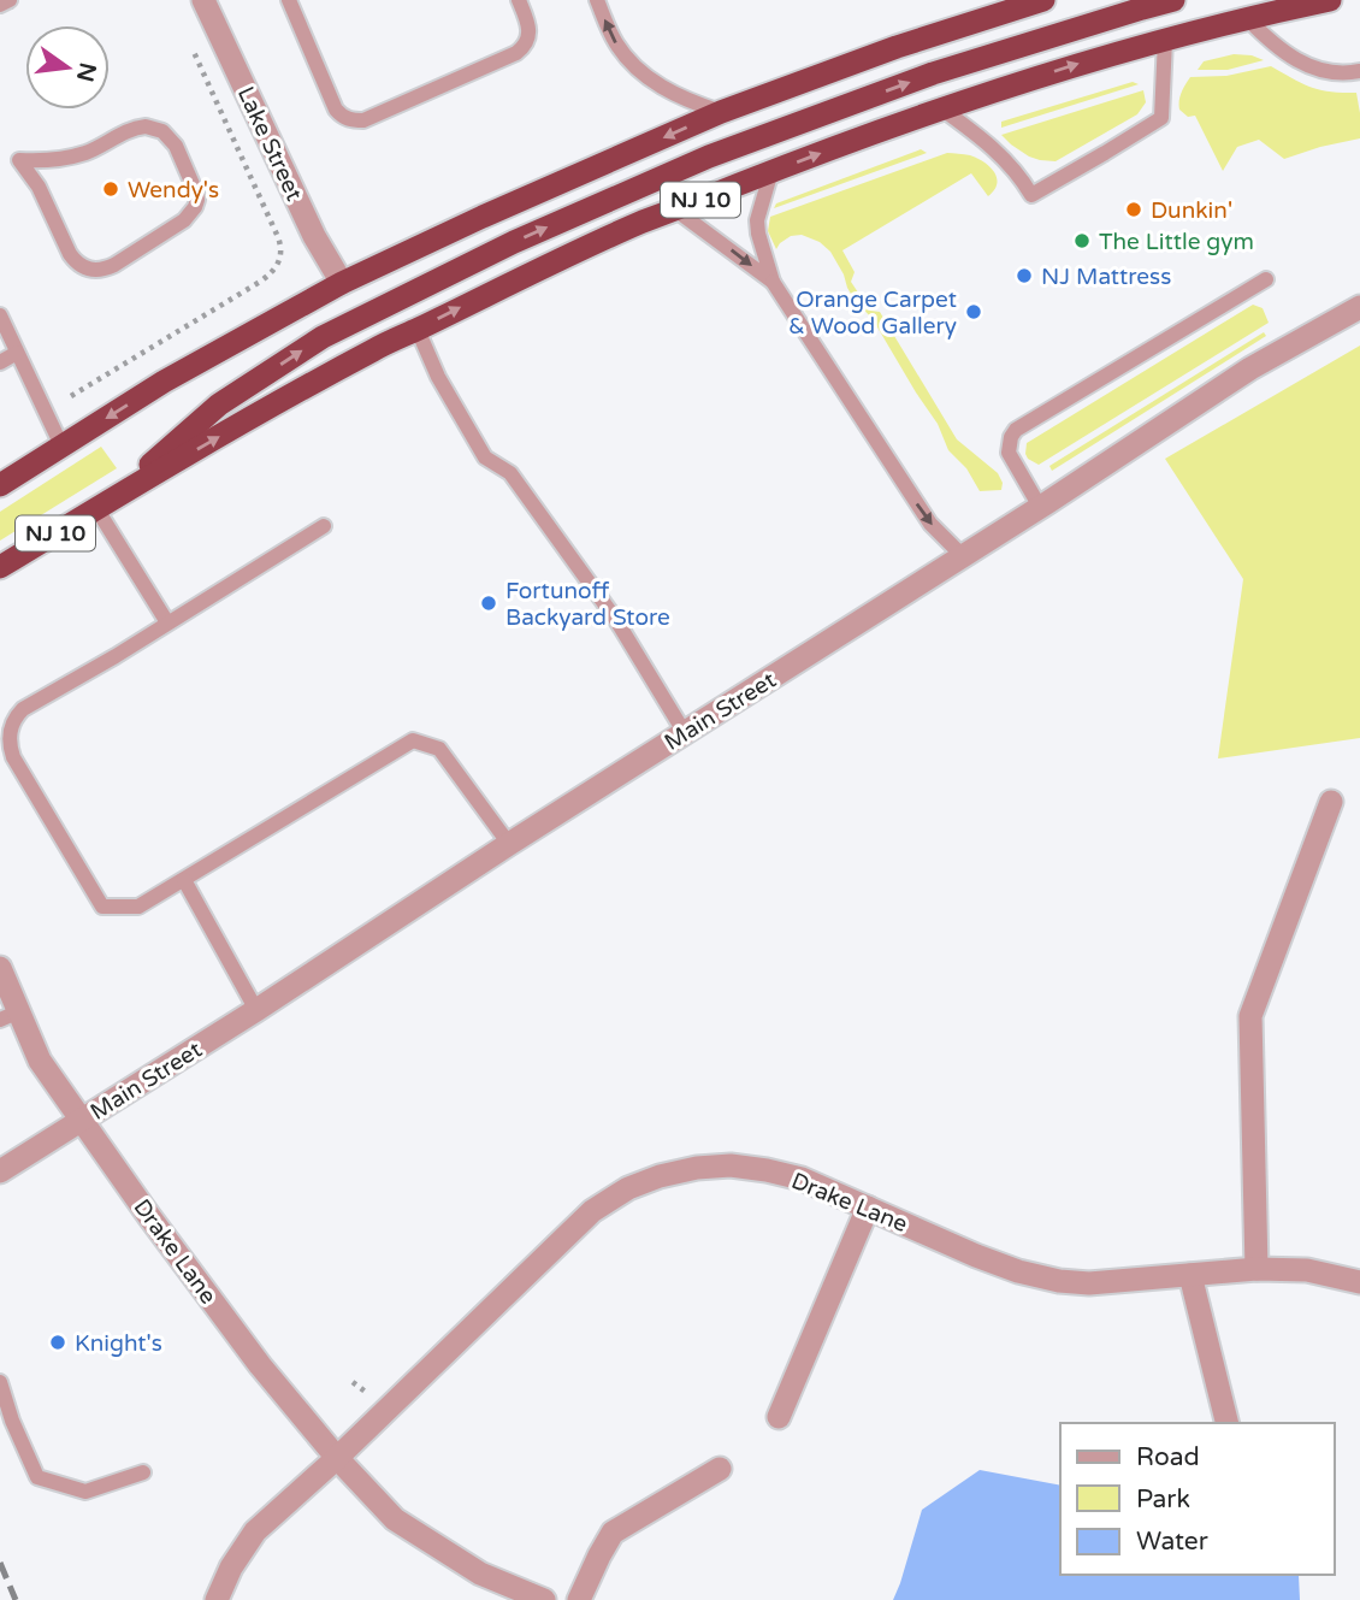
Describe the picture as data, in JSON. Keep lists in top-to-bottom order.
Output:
{
  "streets": {
    "highway": ["NJ 10"],
    "street": ["Lake Street", "Main Street", "Drake Lane"]
  },
  "crossings": [
    ["Lake Street", "NJ 10"],
    ["Main Street", "Drake Lane"]
  ],
  "places": [
    "Wendy's",
    "Dunkin'",
    "The Little gym",
    "NJ Mattress",
    "Orange Carpet & Wood Gallery",
    "Fortunoff Backyard Store",
    "Knight's"
  ],
  "legend": ["Road", "Park", "Water"],
  "north": "right"
}
